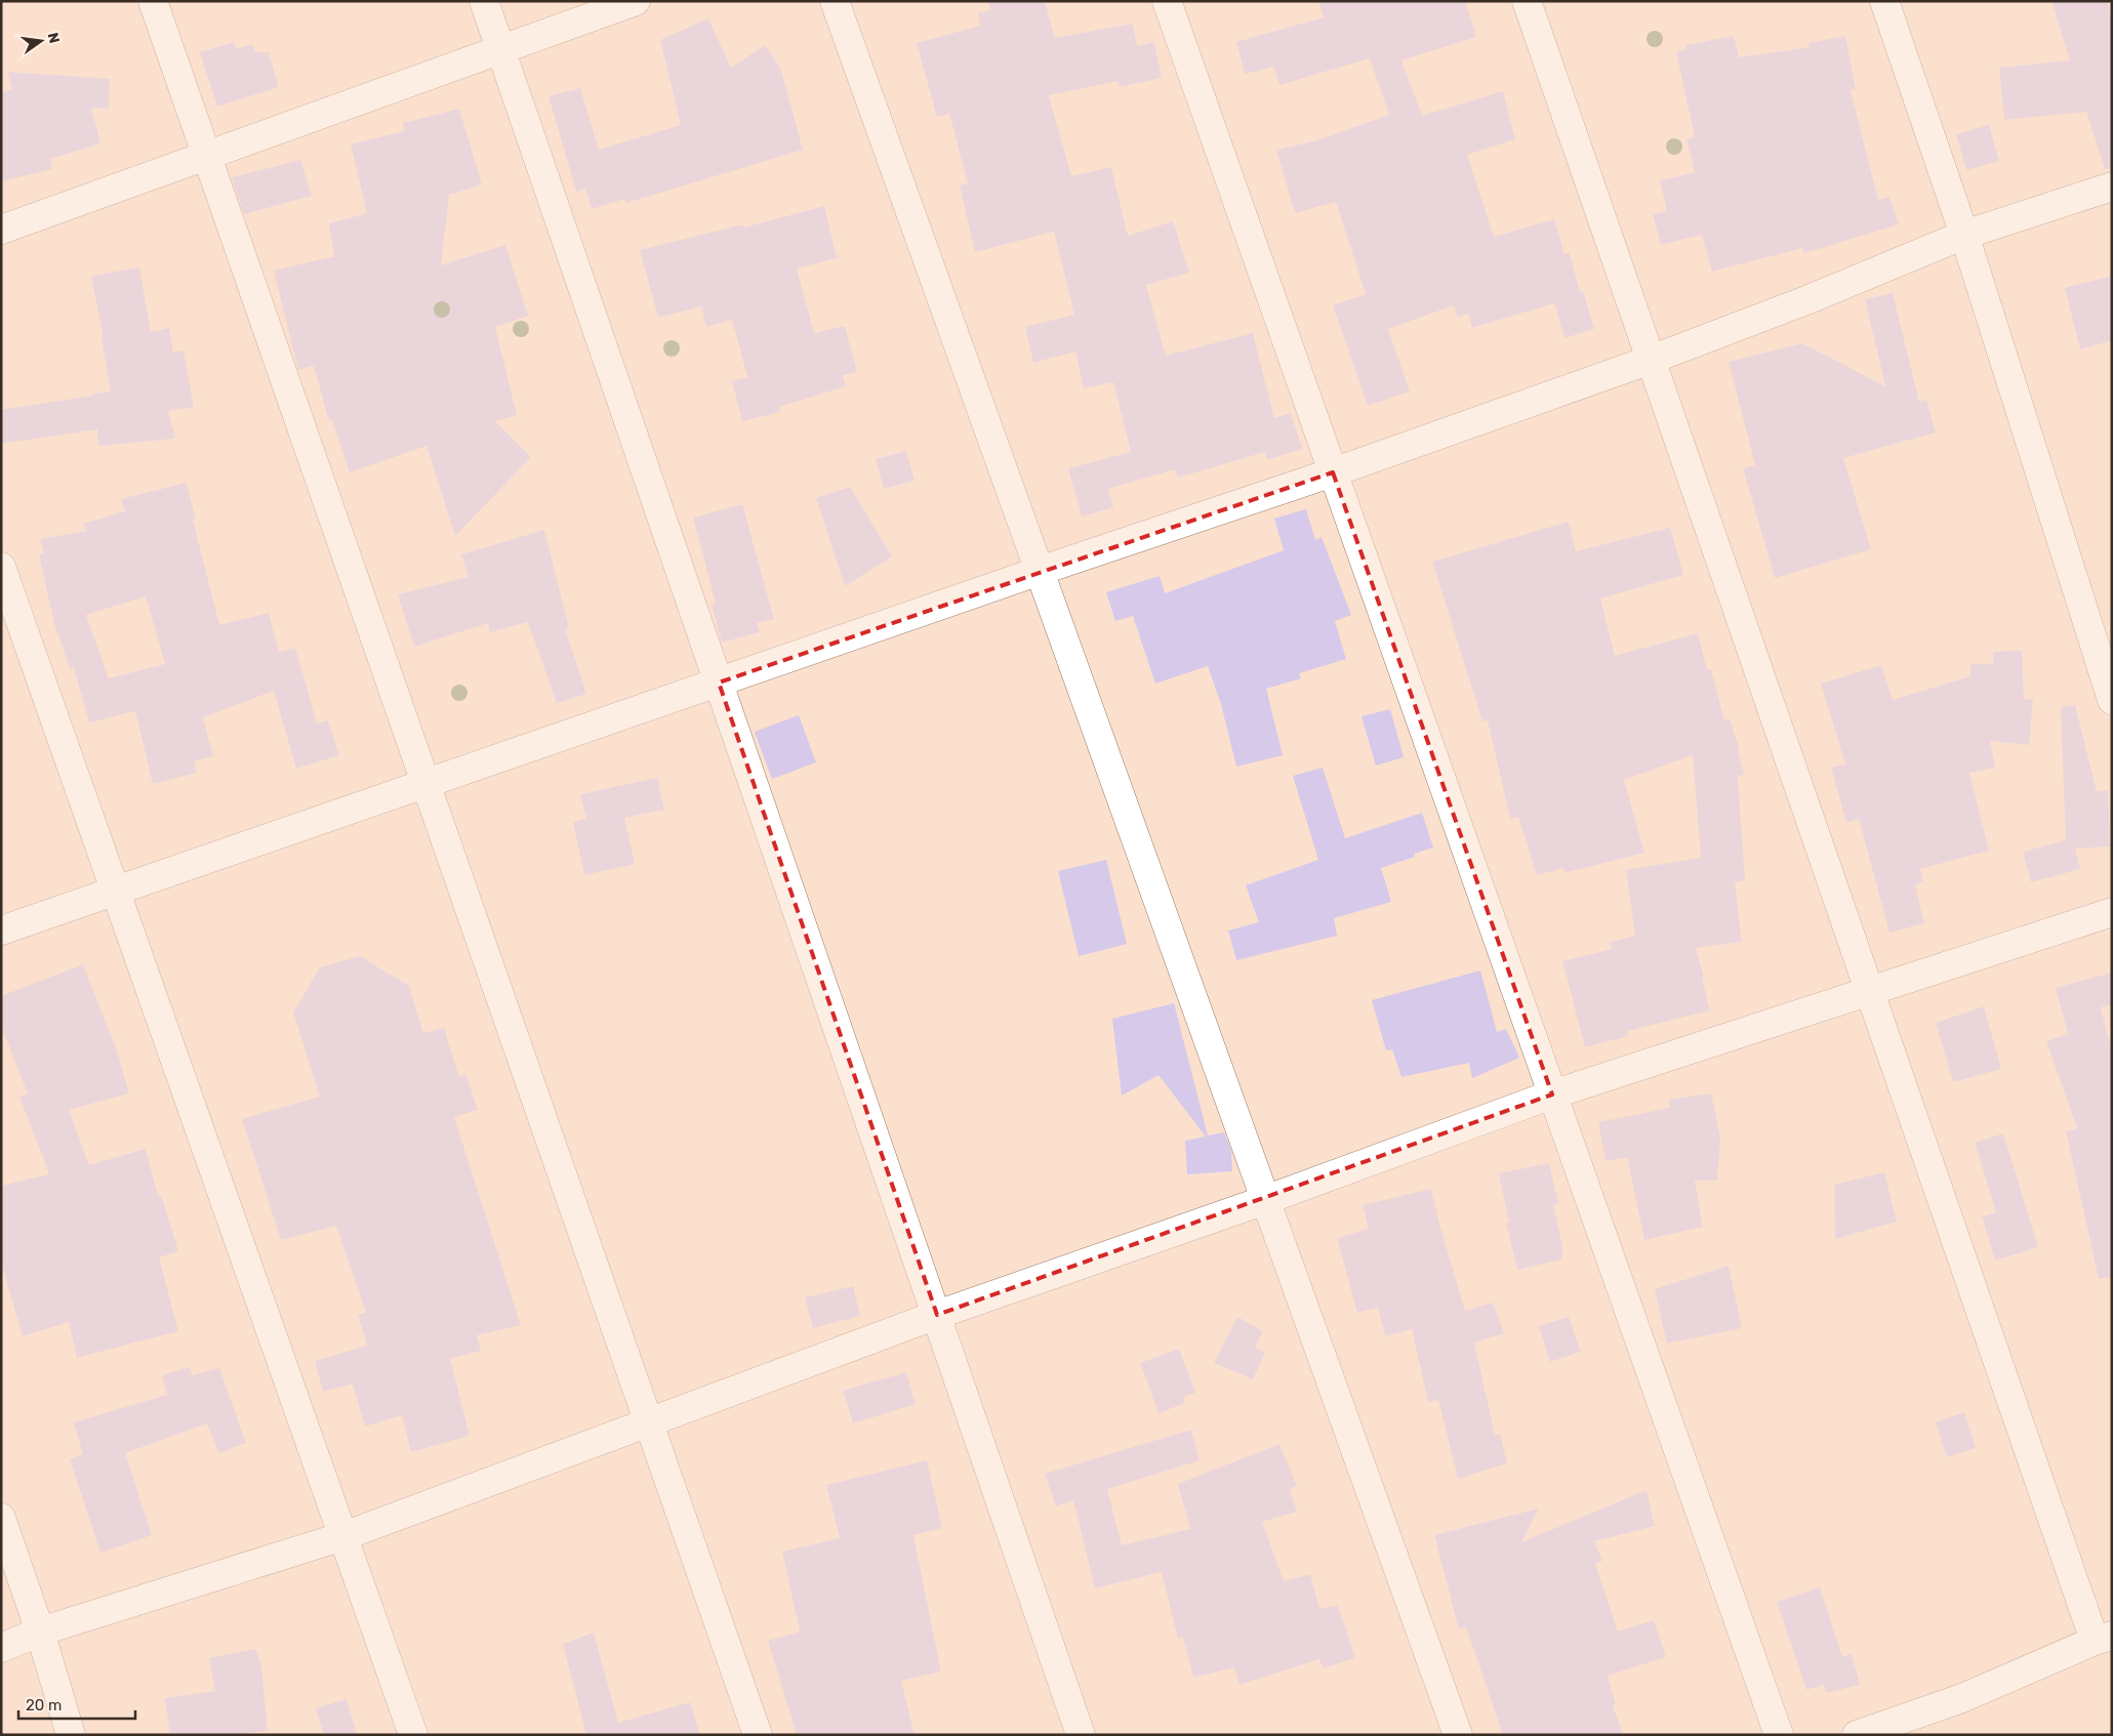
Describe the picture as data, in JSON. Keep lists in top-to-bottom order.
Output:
{
  "scale_bar": "20 m",
  "north": "right"
}
